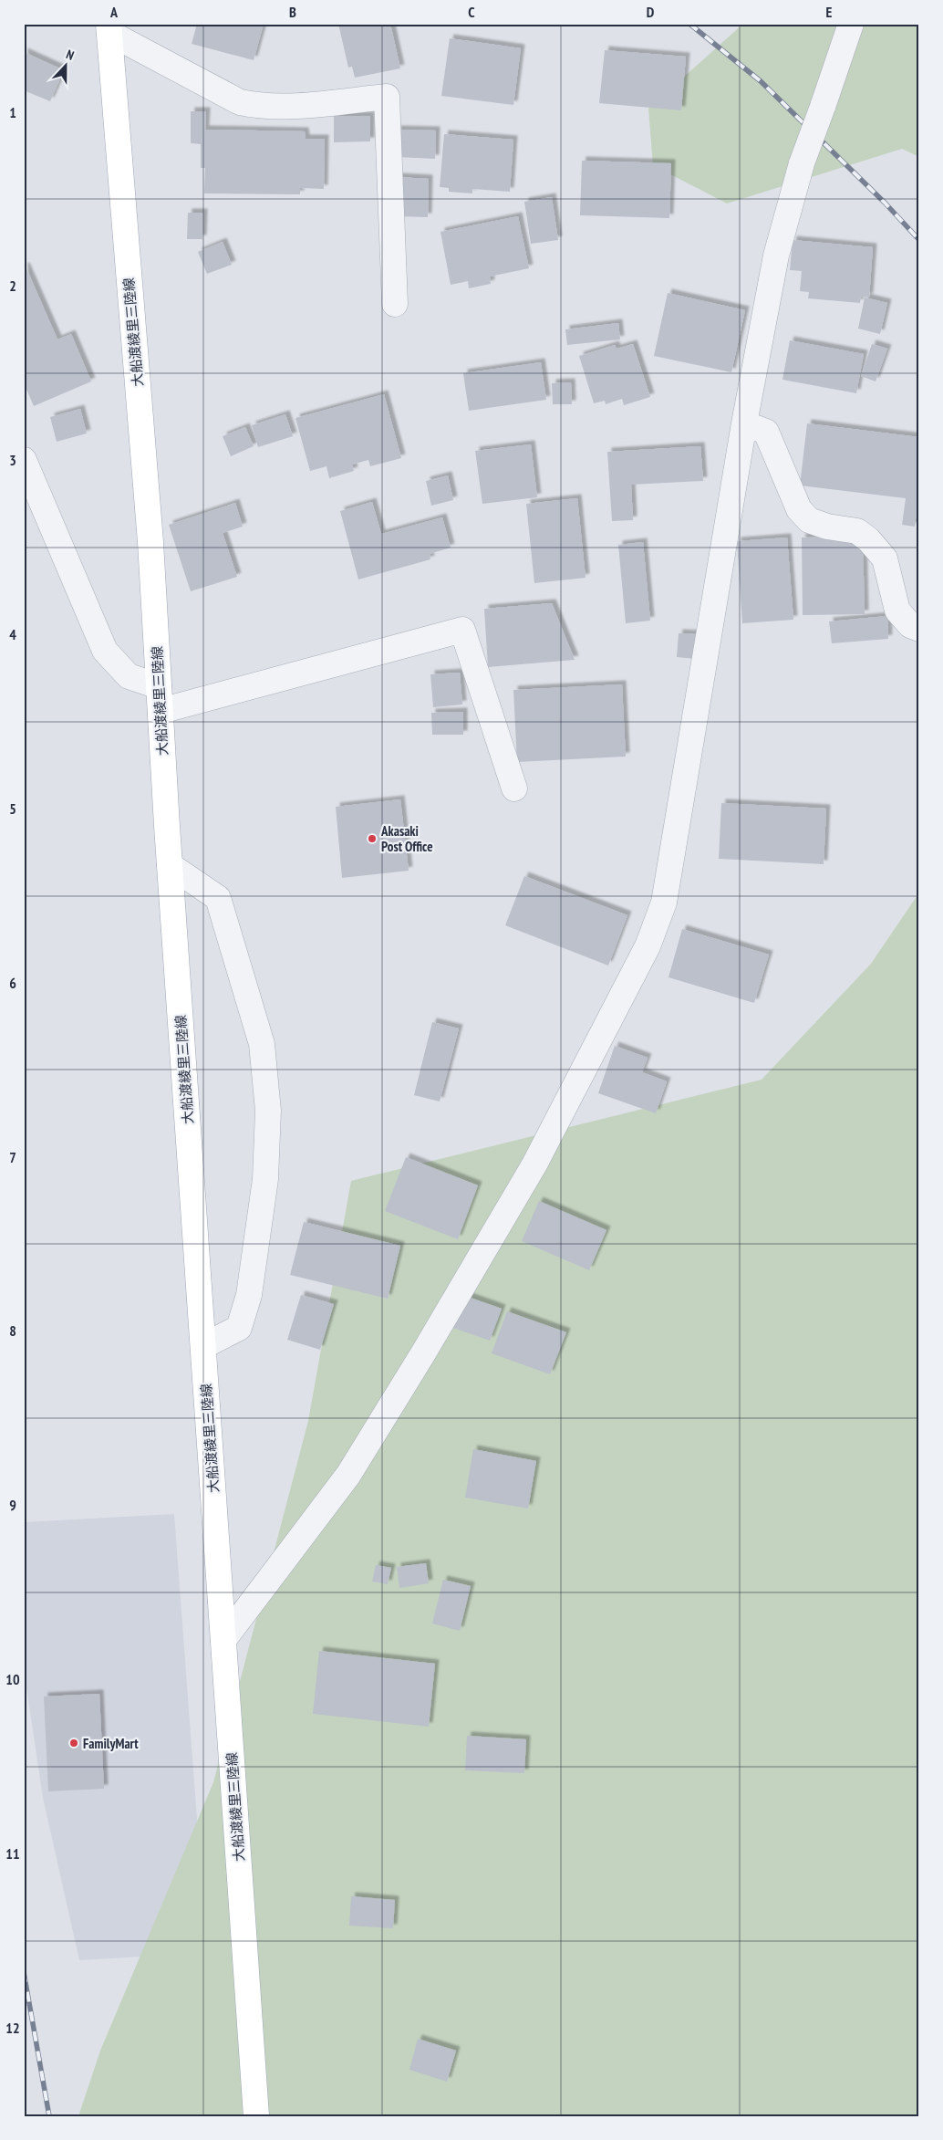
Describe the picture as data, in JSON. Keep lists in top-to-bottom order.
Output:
{
  "streets": {
    "main road": ["大船渡綾里三陸線"]
  },
  "places": ["Akasaki Post Office", "FamilyMart"],
  "north": "top",
  "grid": {
    "columns": [
      "A",
      "B",
      "C",
      "D",
      "E"
    ],
    "rows": [
      "1",
      "2",
      "3",
      "4",
      "5",
      "6",
      "7",
      "8",
      "9",
      "10",
      "11",
      "12"
    ]
  }
}
